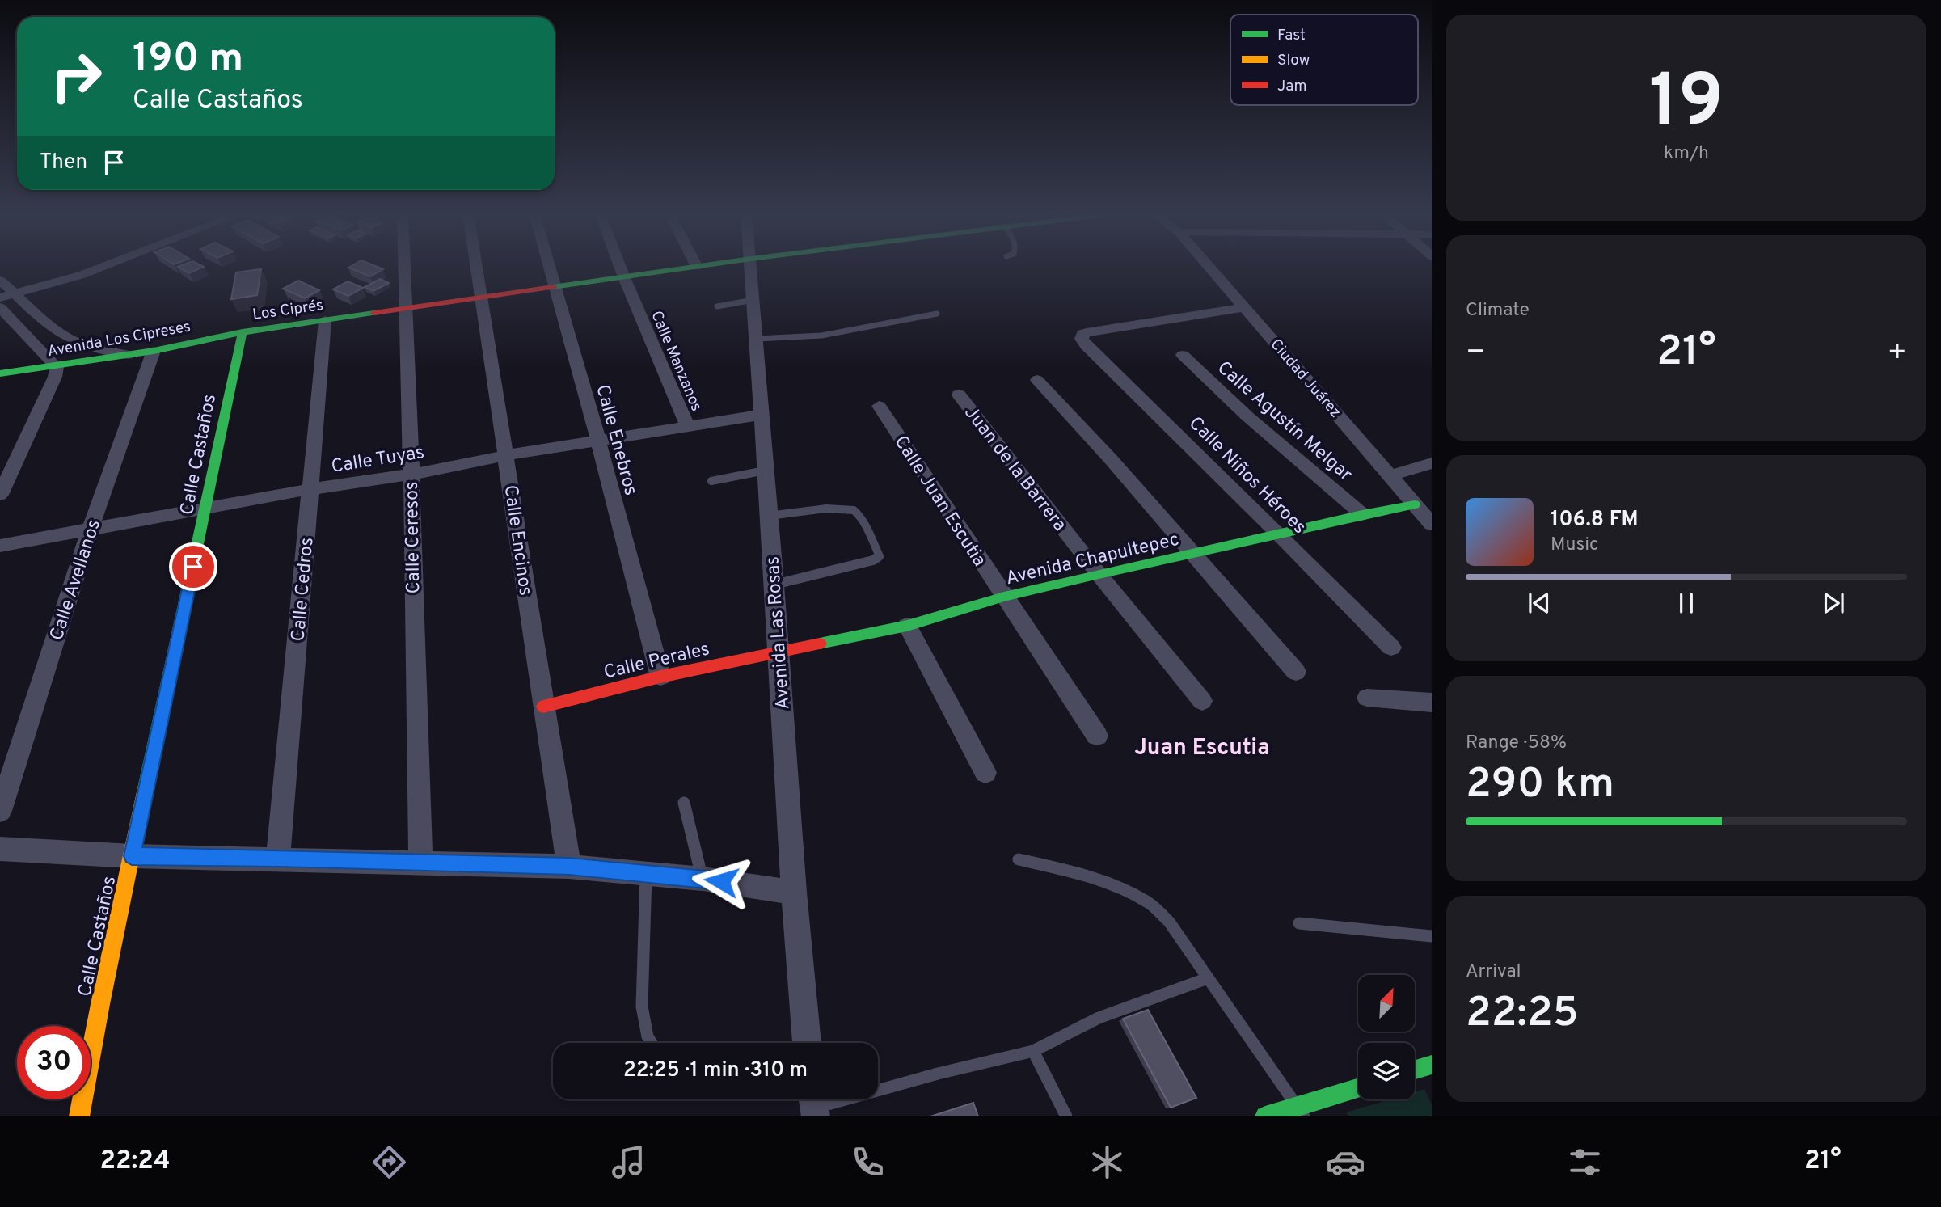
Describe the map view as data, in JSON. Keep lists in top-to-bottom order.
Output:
{
  "streets": {
    "street": [
      "Los Ciprés",
      "Avenida Los Cipreses",
      "Calle Manzanos",
      "Ciudad Juárez",
      "Calle Agustín Melgar",
      "Calle Enebros",
      "Calle Castaños",
      "Calle Tuyas",
      "Juan de la Barrera",
      "Calle Niños Héroes",
      "Calle Juan Escutia",
      "Calle Ceresos",
      "Calle Encinos",
      "Avenida Chapultepec",
      "Calle Avellanos",
      "Calle Cedros",
      "Avenida Las Rosas",
      "Calle Perales"
    ]
  },
  "crossings": [
    ["Los Ciprés", "Avenida Los Cipreses"],
    ["Los Ciprés", "Calle Manzanos"],
    ["Los Ciprés", "Calle Enebros"],
    ["Los Ciprés", "Calle Castaños"],
    ["Los Ciprés", "Calle Ceresos"],
    ["Los Ciprés", "Calle Encinos"],
    ["Los Ciprés", "Calle Cedros"],
    ["Avenida Los Cipreses", "Calle Castaños"],
    ["Avenida Los Cipreses", "Calle Avellanos"],
    ["Calle Manzanos", "Calle Tuyas"],
    ["Ciudad Juárez", "Avenida Chapultepec"],
    ["Calle Agustín Melgar", "Avenida Chapultepec"],
    ["Calle Enebros", "Calle Tuyas"],
    ["Calle Enebros", "Calle Perales"],
    ["Calle Castaños", "Calle Tuyas"],
    ["Calle Tuyas", "Calle Ceresos"],
    ["Calle Tuyas", "Calle Encinos"],
    ["Calle Tuyas", "Calle Avellanos"],
    ["Calle Tuyas", "Calle Cedros"],
    ["Calle Tuyas", "Avenida Las Rosas"],
    ["Juan de la Barrera", "Avenida Chapultepec"],
    ["Calle Niños Héroes", "Avenida Chapultepec"],
    ["Calle Juan Escutia", "Avenida Chapultepec"],
    ["Calle Encinos", "Calle Perales"],
    ["Avenida Chapultepec", "Avenida Las Rosas"],
    ["Avenida Chapultepec", "Calle Perales"],
    ["Avenida Las Rosas", "Calle Perales"]
  ],
  "districts": ["Juan Escutia"],
  "legend": ["Fast", "Slow", "Jam"],
  "north": "top right",
  "page": {
    "tile": [
      ["19", "km/h"],
      "Climate",
      ["Range · 58%", "290 km"],
      ["Arrival", "22:25"]
    ],
    "turn": ["190 m", "Calle Castaños"],
    "then": "Then",
    "heat": ["−", "21°", "+"],
    "song": ["106.8 FM", "Music"],
    "limit": "30",
    "trip": "22:25 · 1 min · 310 m",
    "tabs": ["22:24", "21°"]
  }
}
